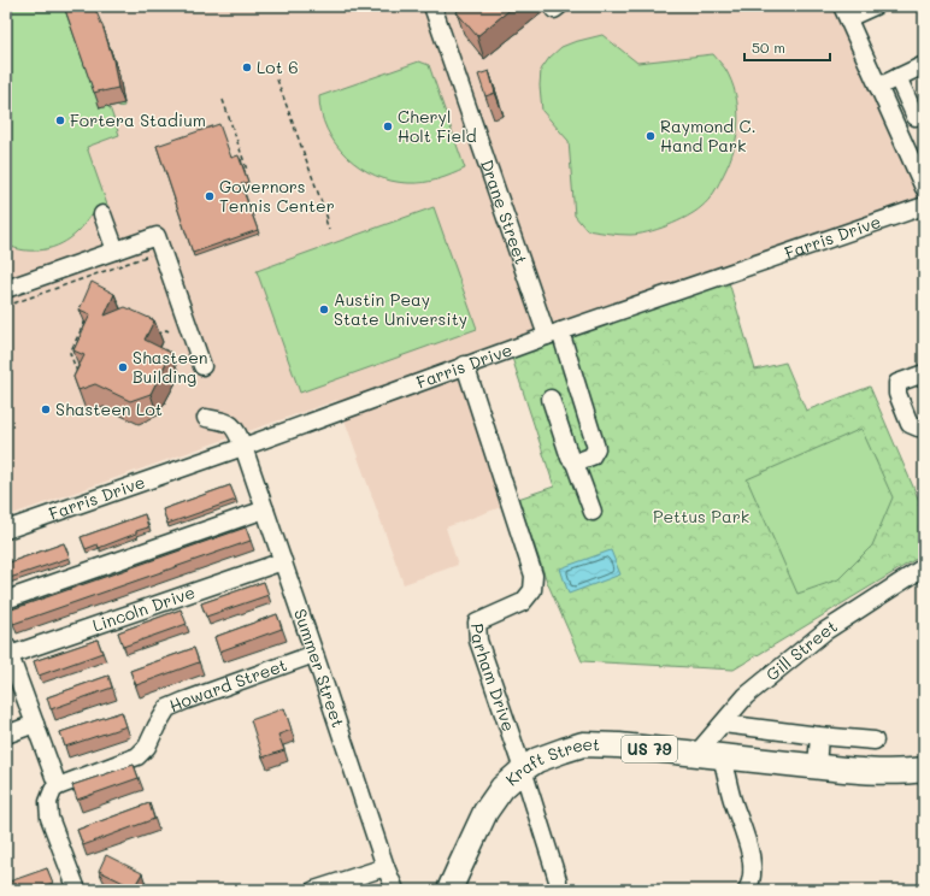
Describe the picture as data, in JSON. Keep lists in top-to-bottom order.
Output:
{
  "streets": {
    "highway": ["US 79", "Kraft Street"],
    "street": [
      "Drane Street",
      "Farris Drive",
      "Lincoln Drive",
      "Gill Street",
      "Summer Street",
      "Parham Drive",
      "Howard Street"
    ]
  },
  "crossings": [
    ["Drane Street", "Farris Drive"],
    ["Farris Drive", "Summer Street"],
    ["Farris Drive", "Parham Drive"],
    ["Lincoln Drive", "Summer Street"],
    ["Gill Street", "Kraft Street"],
    ["Summer Street", "Howard Street"],
    ["Parham Drive", "Kraft Street"]
  ],
  "parks": ["Pettus Park"],
  "places": [
    "Lot 6",
    "Fortera Stadium",
    "Cheryl Holt Field",
    "Raymond C. Hand Park",
    "Governors Tennis Center",
    "Austin Peay State University",
    "Shasteen Building",
    "Shasteen Lot"
  ],
  "scale_bar": "50 m"
}
